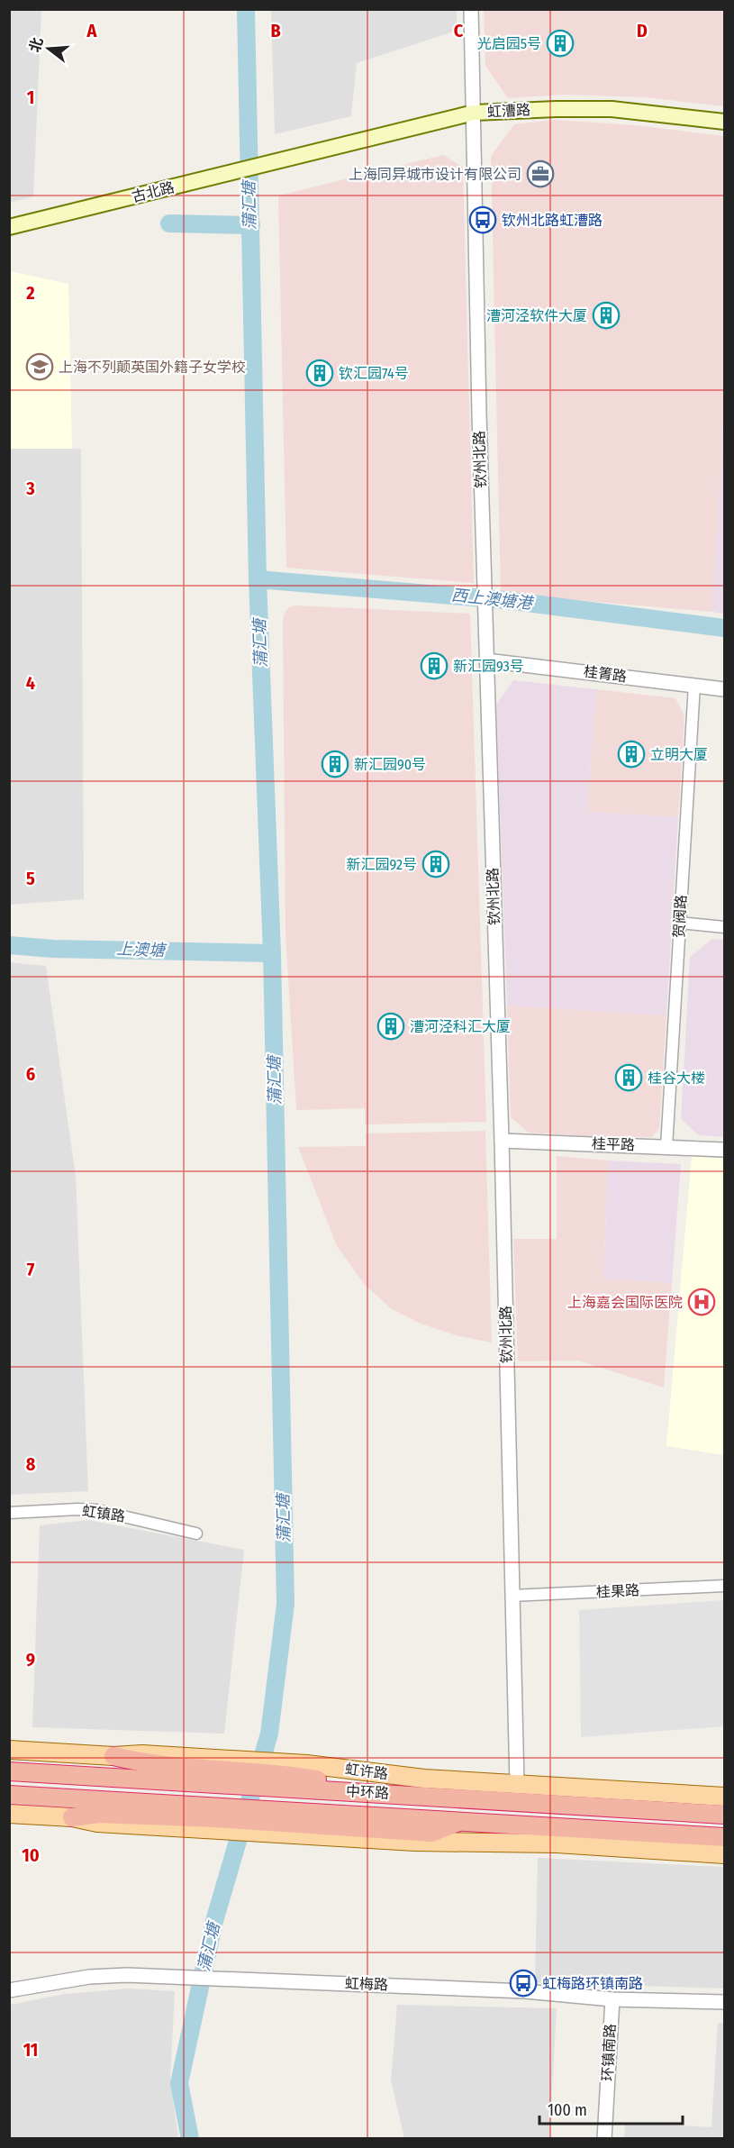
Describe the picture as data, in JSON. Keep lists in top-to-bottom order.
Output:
{
  "streets": {
    "highway": ["中环路"],
    "main road": ["虹漕路", "古北路", "虹许路"],
    "street": [
      "钦州北路",
      "桂箐路",
      "贺阀路",
      "桂平路",
      "虹镇路",
      "桂果路",
      "虹梅路",
      "环镇南路"
    ]
  },
  "crossings": [
    ["虹漕路", "古北路"],
    ["虹漕路", "钦州北路"],
    ["钦州北路", "桂箐路"],
    ["钦州北路", "桂平路"],
    ["钦州北路", "桂果路"],
    ["钦州北路", "虹许路"],
    ["桂箐路", "贺阀路"],
    ["贺阀路", "桂平路"],
    ["虹许路", "中环路"],
    ["虹梅路", "环镇南路"]
  ],
  "water": ["蒲汇塘", "西上澳塘港", "上澳塘"],
  "places": {
    "building": [
      "光启园5号",
      "漕河泾软件大厦",
      "钦汇园74号",
      "新汇园93号",
      "立明大厦",
      "新汇园90号",
      "新汇园92号",
      "漕河泾科汇大厦",
      "桂谷大楼"
    ],
    "office": ["上海同异城市设计有限公司"],
    "bus stop": ["钦州北路虹漕路", "虹梅路环镇南路"],
    "school or university": ["上海不列颠英国外籍子女学校"],
    "hospital": ["上海嘉会国际医院"]
  },
  "scale_bar": "100 m",
  "north": "left",
  "grid": {
    "columns": [
      "A",
      "B",
      "C",
      "D"
    ],
    "rows": [
      "1",
      "2",
      "3",
      "4",
      "5",
      "6",
      "7",
      "8",
      "9",
      "10",
      "11"
    ]
  }
}
